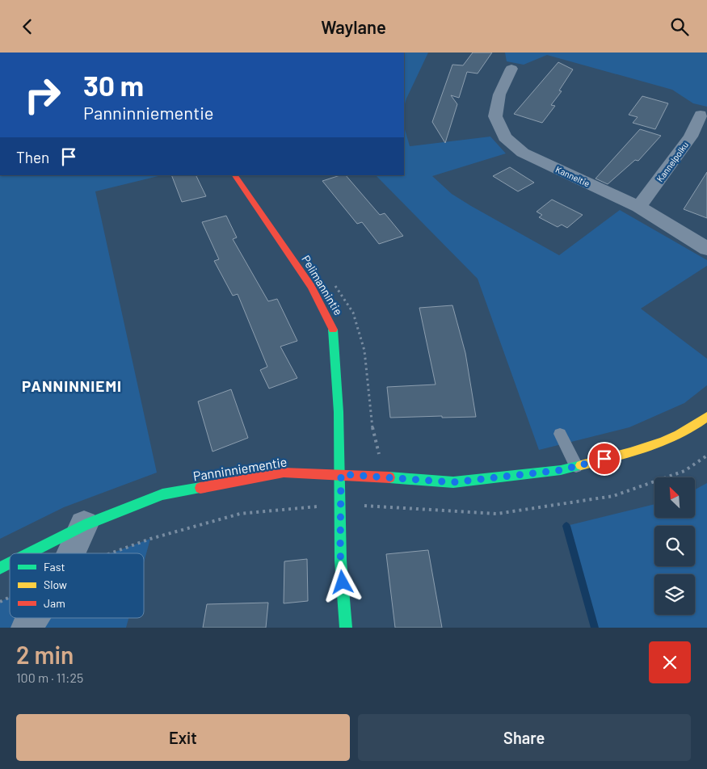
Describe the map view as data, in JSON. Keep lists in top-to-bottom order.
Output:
{
  "streets": {
    "street": [
      "Kannelpolku",
      "Kanneltie",
      "Pelimannintie",
      "Panninniementie"
    ]
  },
  "crossings": [
    ["Kannelpolku", "Kanneltie"],
    ["Pelimannintie", "Panninniementie"]
  ],
  "districts": ["PANNINNIEMI"],
  "legend": ["Fast", "Slow", "Jam"],
  "north": "top left",
  "page": {
    "header": "Waylane",
    "turn": ["30 m", "Panninniementie"],
    "then": "Then",
    "heading": ["2 min", "100 m · 11:25"],
    "buttons": ["Exit", "Share"]
  }
}
